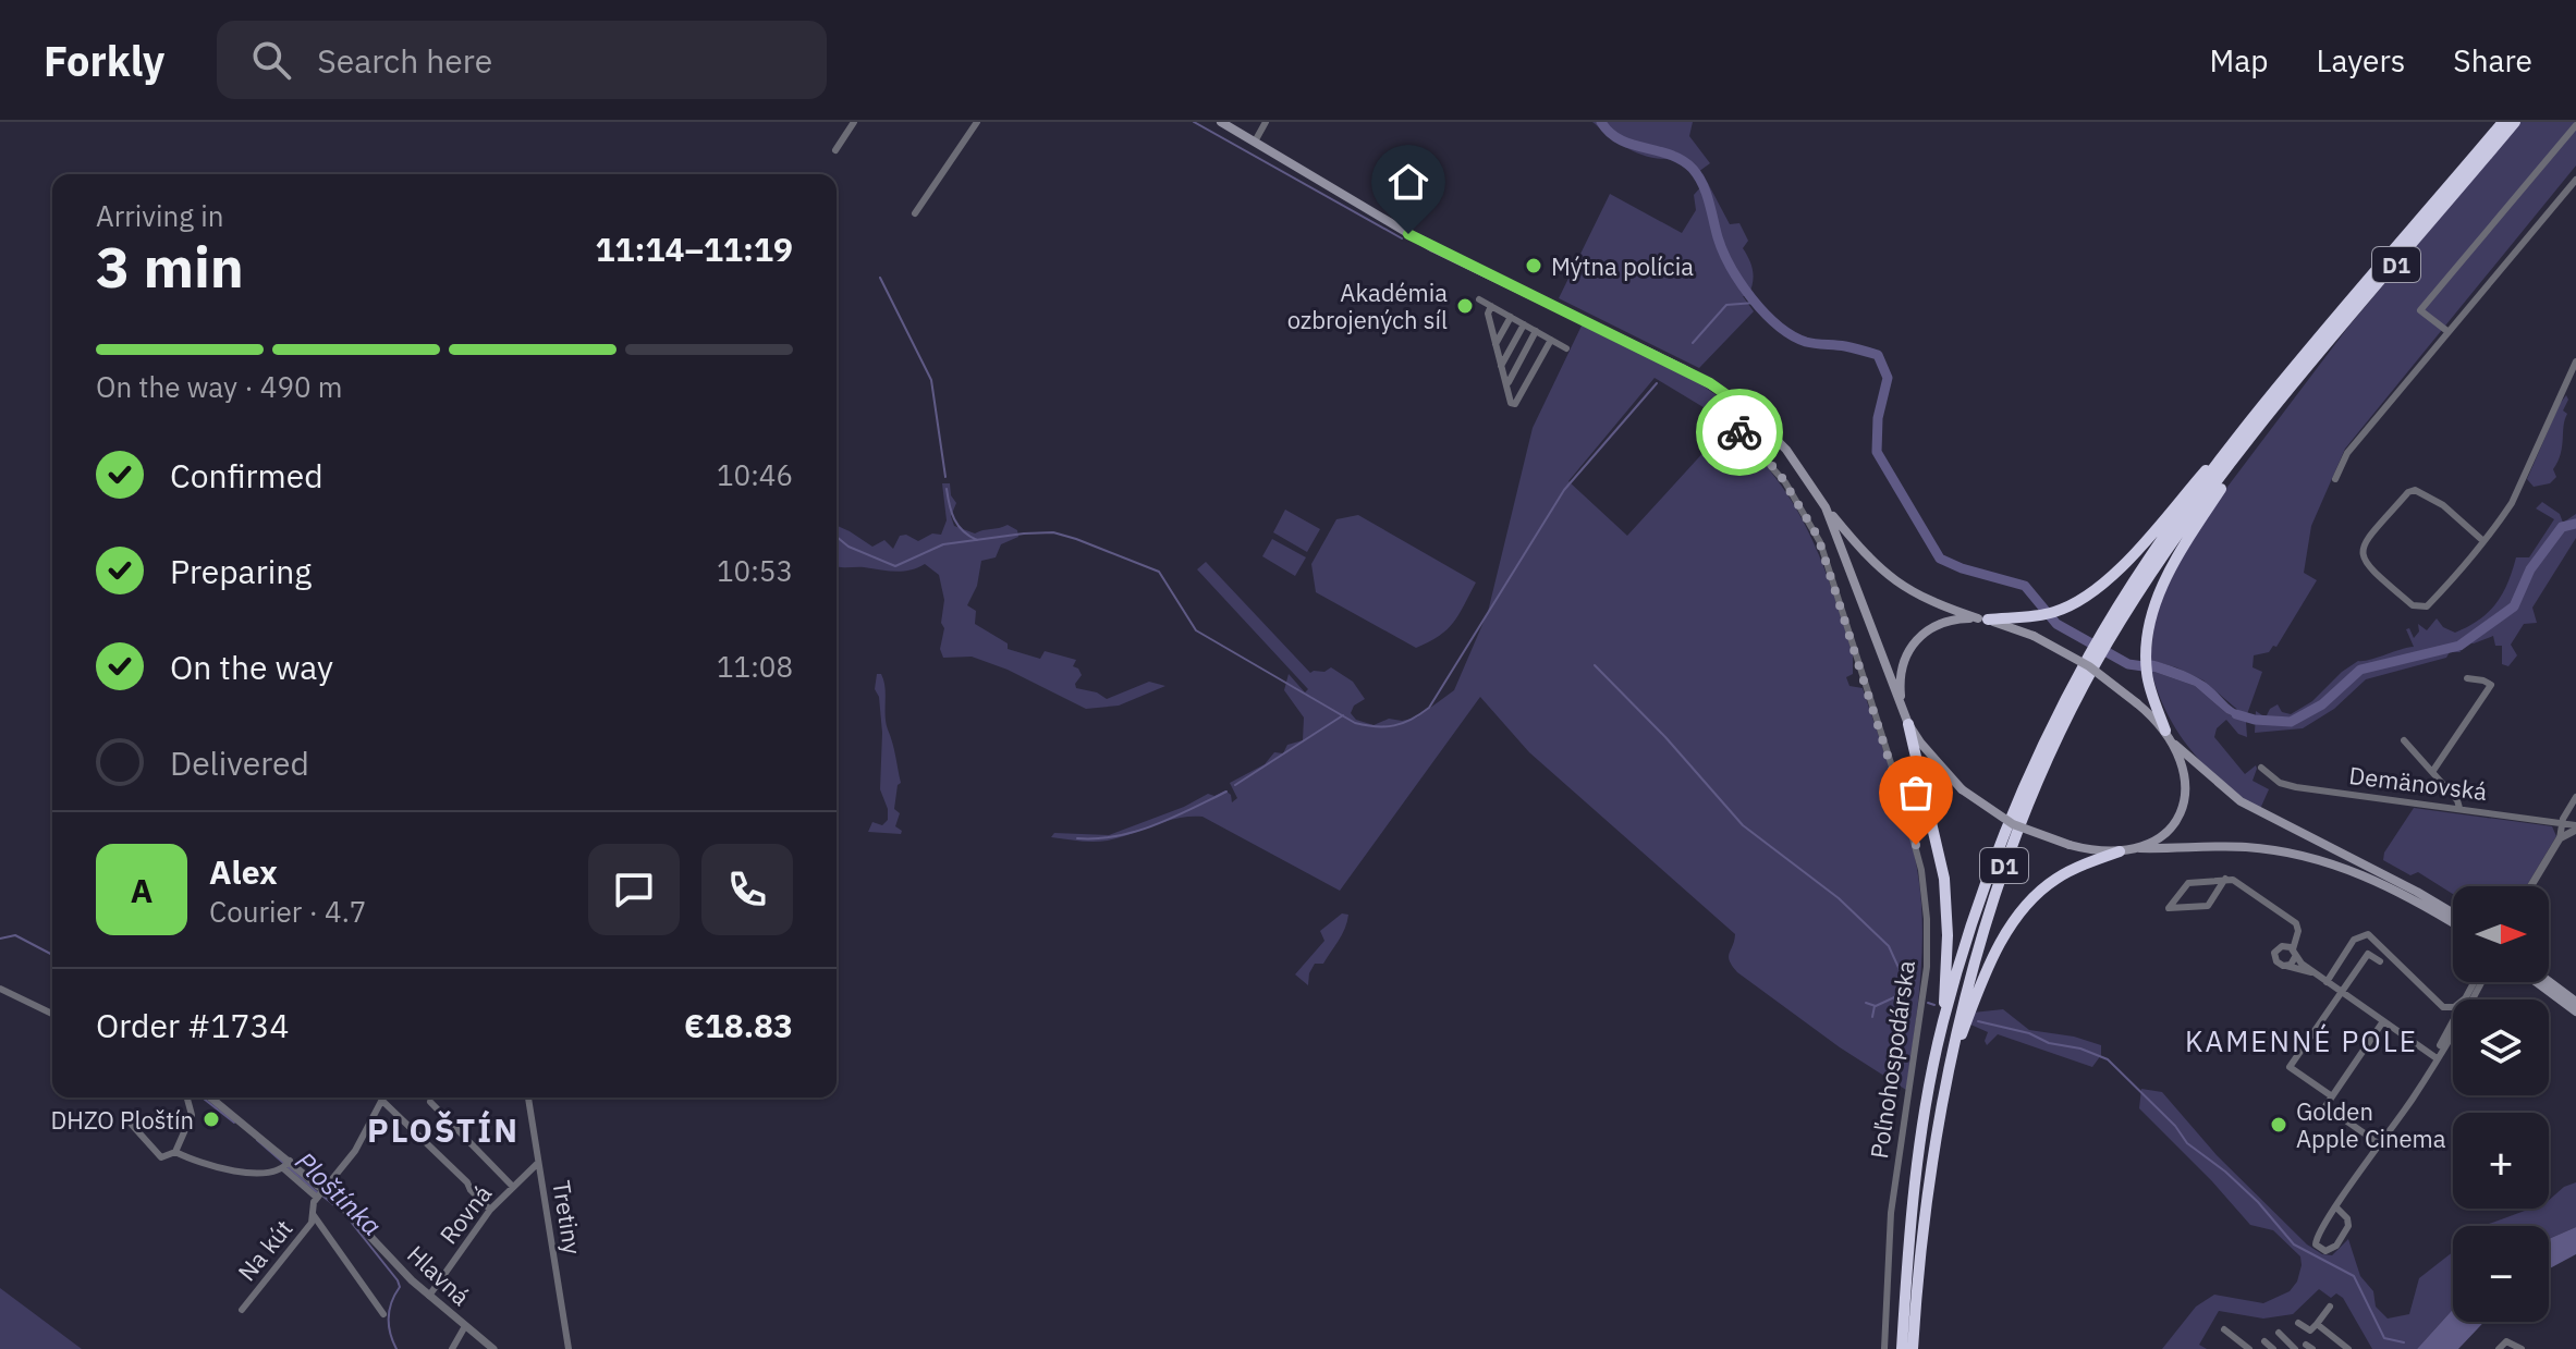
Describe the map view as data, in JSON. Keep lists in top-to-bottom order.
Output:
{
  "streets": {
    "highway": ["D1"],
    "street": [
      "Demänovská",
      "Poľnohospodárska",
      "Rovná",
      "Tretiny",
      "Na kút",
      "Hlavná"
    ]
  },
  "crossings": [
    ["Rovná", "Tretiny"],
    ["Rovná", "Hlavná"],
    ["Na kút", "Hlavná"]
  ],
  "districts": ["KAMENNÉ POLE", "PLOŠTÍN"],
  "water": ["Ploštínka"],
  "places": [
    "Mýtna polícia",
    "Akadémia ozbrojených síl",
    "DHZO Ploštín",
    "Golden Apple Cinema"
  ],
  "north": "right",
  "page": {
    "header": "Forkly",
    "search": "Search here",
    "nav": ["Map", "Layers", "Share"],
    "heading": ["3 min", "Arriving in", "11:14–11:19"],
    "panel": [
      "Alex",
      "Courier · 4.7",
      "Order #1734",
      "€18.83"
    ],
    "bar": "On the way · 490 m",
    "list": [
      ["Confirmed", "10:46"],
      ["Preparing", "10:53"],
      ["On the way", "11:08"],
      "Delivered"
    ],
    "round": "A",
    "map_buttons": ["+", "−"]
  }
}
